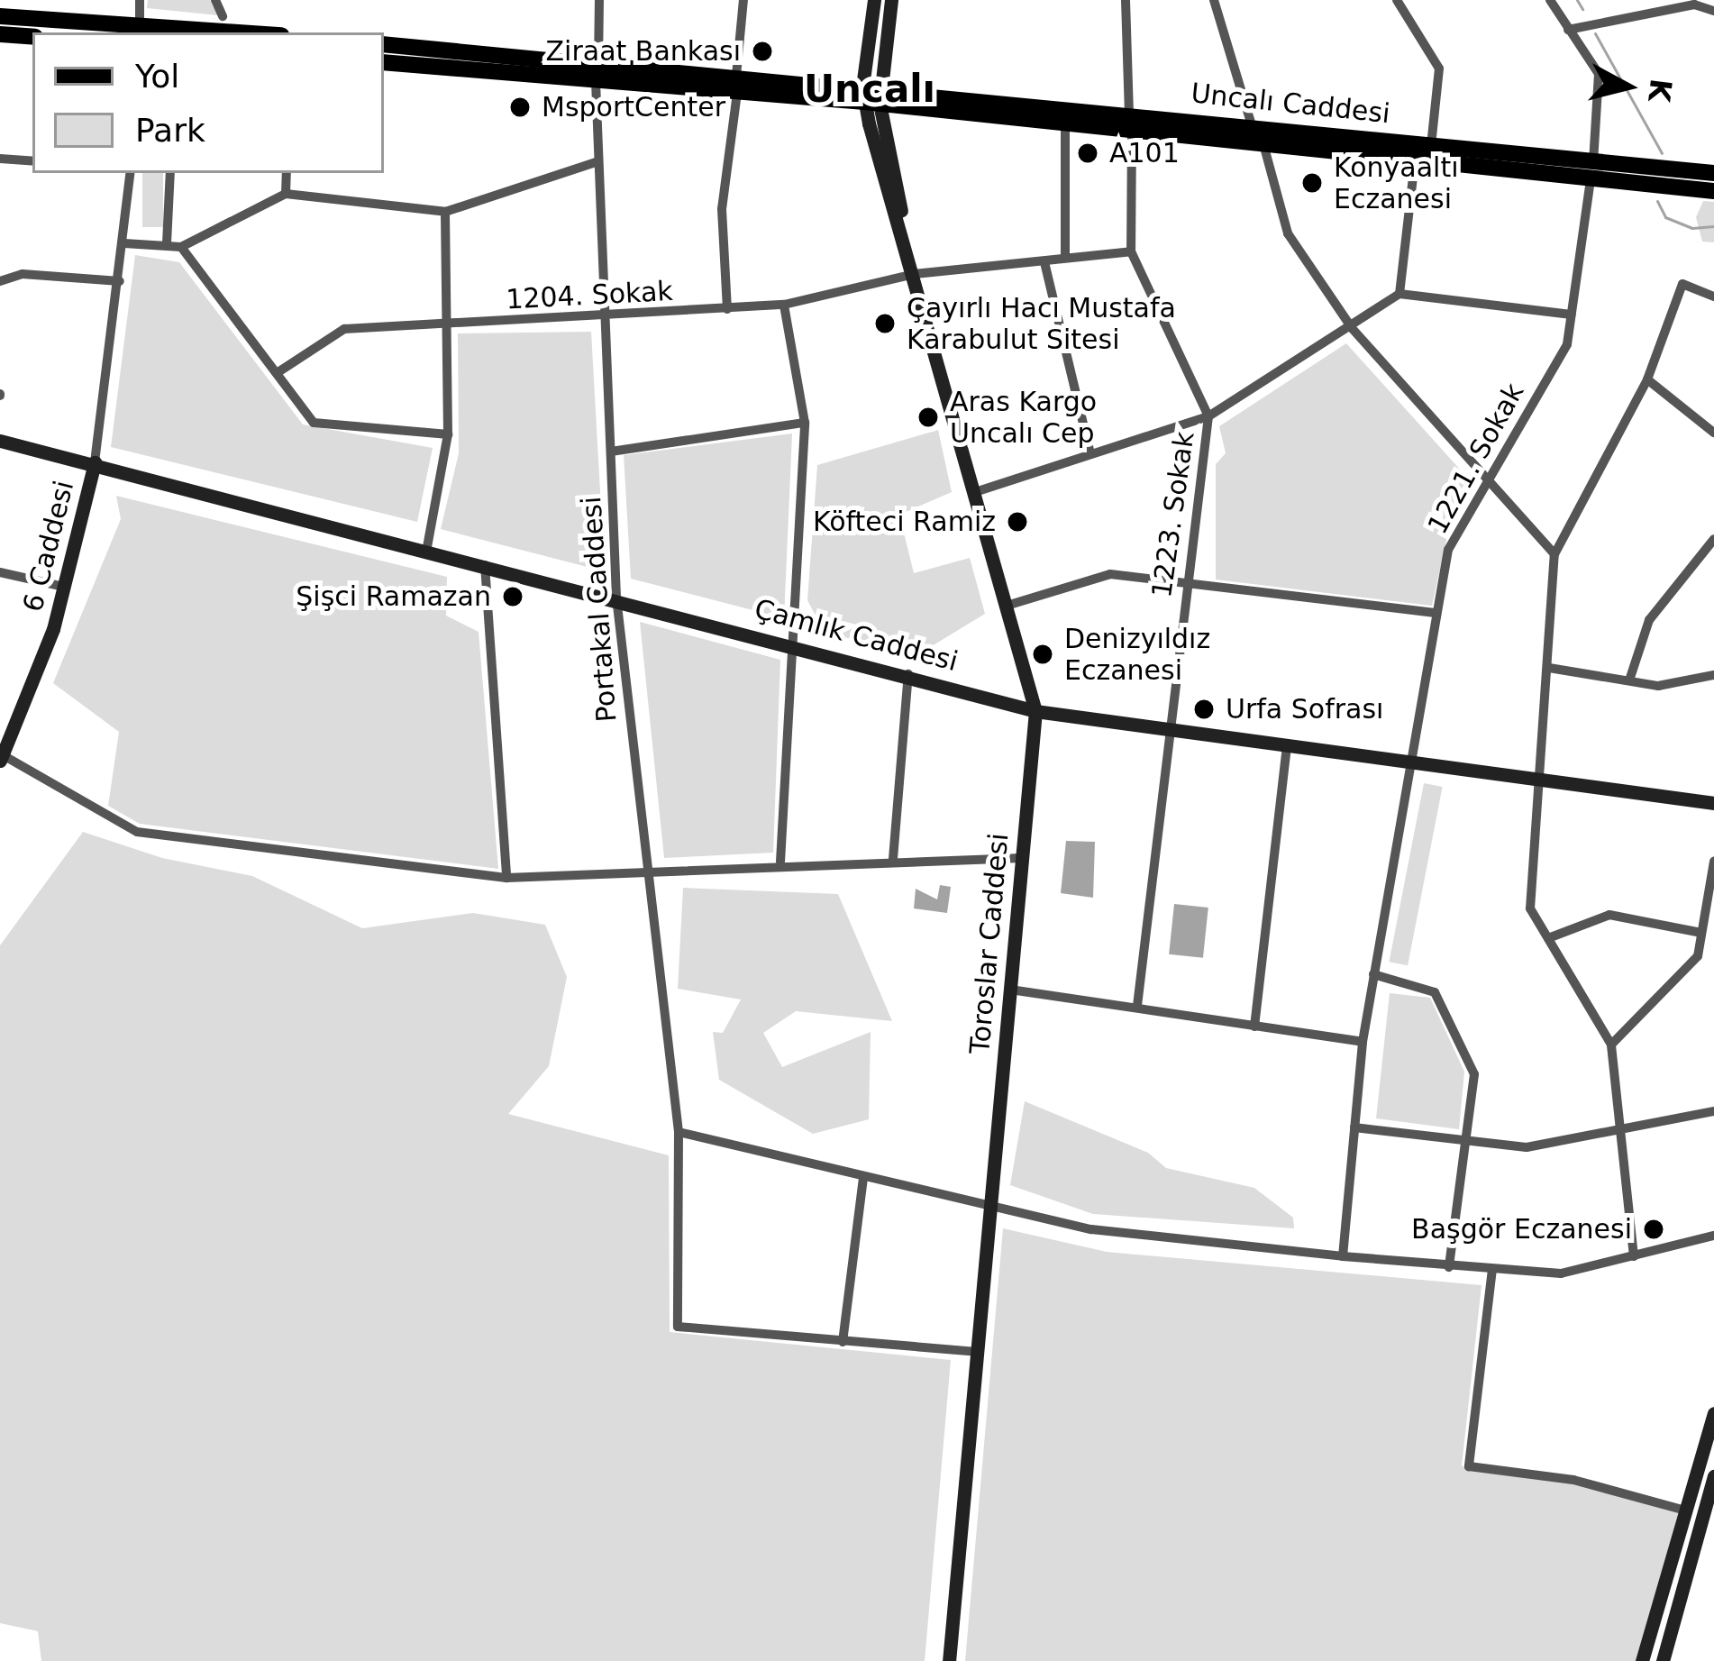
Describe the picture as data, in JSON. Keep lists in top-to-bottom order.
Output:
{
  "streets": {
    "main road": ["Uncalı Caddesi"],
    "street": [
      "1204. Sokak",
      "1221. Sokak",
      "1223. Sokak",
      "6 Caddesi",
      "Portakal Caddesi",
      "Çamlık Caddesi",
      "Toroslar Caddesi"
    ]
  },
  "crossings": [
    ["Uncalı Caddesi", "1221. Sokak"],
    ["Uncalı Caddesi", "1223. Sokak"],
    ["Uncalı Caddesi", "Toroslar Caddesi"],
    ["1204. Sokak", "1223. Sokak"],
    ["1204. Sokak", "Portakal Caddesi"],
    ["1204. Sokak", "Toroslar Caddesi"],
    ["1221. Sokak", "Çamlık Caddesi"],
    ["1223. Sokak", "Çamlık Caddesi"],
    ["6 Caddesi", "Çamlık Caddesi"],
    ["Portakal Caddesi", "Çamlık Caddesi"],
    ["Çamlık Caddesi", "Toroslar Caddesi"]
  ],
  "districts": ["Uncalı"],
  "places": [
    "Ziraat Bankası",
    "MsportCenter",
    "A101",
    "Konyaaltı Eczanesi",
    "Çayırlı Hacı Mustafa Karabulut Sitesi",
    "Aras Kargo Uncalı Cep",
    "Köfteci Ramiz",
    "Şişci Ramazan",
    "Denizyıldız Eczanesi",
    "Urfa Sofrası",
    "Başgör Eczanesi"
  ],
  "legend": ["Yol", "Park"],
  "north": "right"
}
